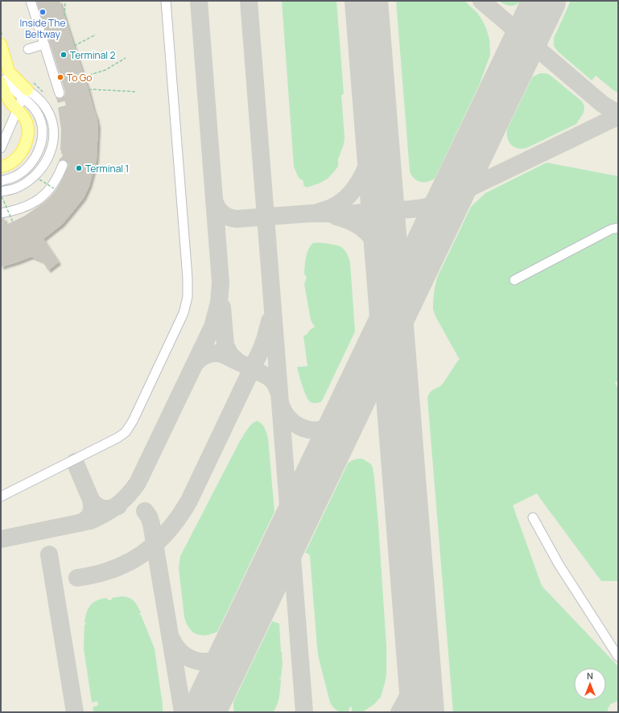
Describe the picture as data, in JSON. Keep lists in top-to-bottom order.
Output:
{
  "places": [
    "Inside The Beltway",
    "Terminal 2",
    "To Go",
    "Terminal 1"
  ],
  "north": "top"
}
